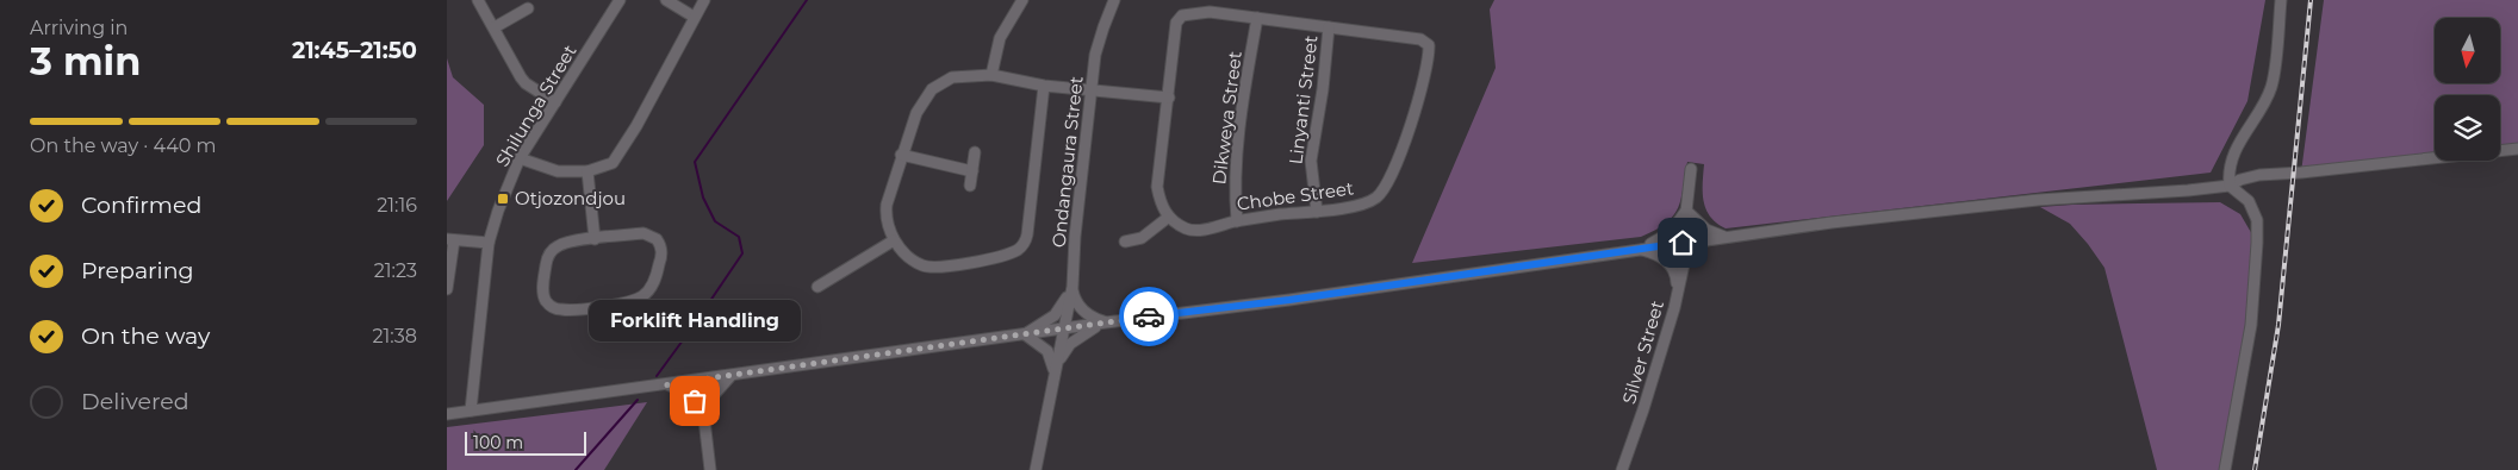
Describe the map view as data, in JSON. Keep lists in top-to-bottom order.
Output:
{
  "streets": {
    "street": [
      "Linyanti Street",
      "Shilunga Street",
      "Dikweya Street",
      "Ondangaura Street",
      "Chobe Street",
      "Silver Street"
    ]
  },
  "crossings": [
    ["Linyanti Street", "Chobe Street"],
    ["Dikweya Street", "Chobe Street"]
  ],
  "places": {
    "transit": ["Otjozondjou"],
    "other": ["Forklift Handling"]
  },
  "scale_bar": "100 m",
  "north": "bottom",
  "page": {
    "heading": ["3 min", "Arriving in", "21:45–21:50"],
    "bar": "On the way · 440 m",
    "list": [
      ["Confirmed", "21:16"],
      ["Preparing", "21:23"],
      ["On the way", "21:38"],
      "Delivered"
    ],
    "bubble": "Forklift Handling",
    "scale": "100 m"
  }
}
